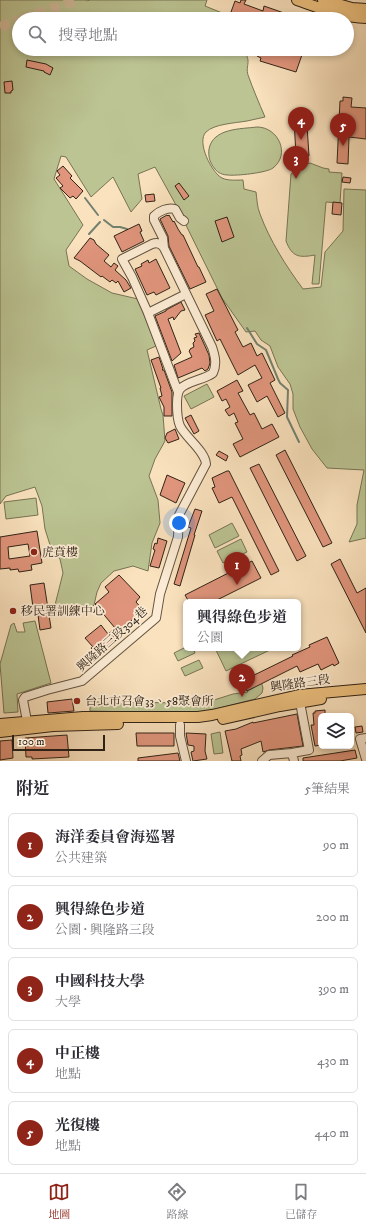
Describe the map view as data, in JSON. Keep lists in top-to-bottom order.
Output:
{
  "streets": {
    "main road": ["興隆路三段"],
    "street": ["興隆路三段304巷"]
  },
  "crossings": [
    ["興隆路三段304巷", "興隆路三段"]
  ],
  "places": ["虎賁樓", "移民署訓練中心", "台北市召會33、58聚會所"],
  "scale_bar": "100 m",
  "page": {
    "search": "搜尋地點",
    "pins": [
      "4",
      "5",
      "3",
      "1",
      "2"
    ],
    "popup": ["興得綠色步道", "公園"],
    "scale": "100 m",
    "heading": ["附近", "5筆結果"],
    "list": [
      {
        "mark": "1",
        "name": "海洋委員會海巡署",
        "note": "公共建築",
        "value": "90 m"
      },
      {
        "mark": "2",
        "name": "興得綠色步道",
        "note": "公園 · 興隆路三段",
        "value": "200 m"
      },
      {
        "mark": "3",
        "name": "中國科技大學",
        "note": "大學",
        "value": "390 m"
      },
      {
        "mark": "4",
        "name": "中正樓",
        "note": "地點",
        "value": "430 m"
      },
      {
        "mark": "5",
        "name": "光復樓",
        "note": "地點",
        "value": "440 m"
      }
    ],
    "nav": ["地圖", "路線", "已儲存"]
  }
}
